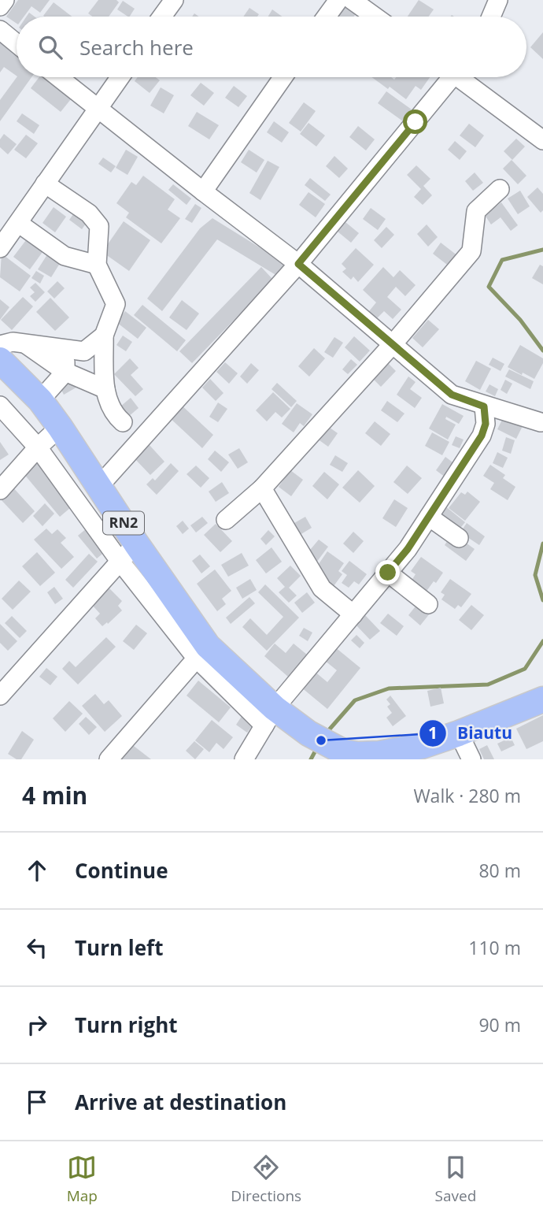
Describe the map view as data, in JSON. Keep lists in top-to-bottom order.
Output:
{
  "streets": {
    "highway": ["RN2"]
  },
  "places": ["Biautu"],
  "page": {
    "search": "Search here",
    "heading": ["4 min", "Walk · 280 m"],
    "list": [
      ["Continue", "80 m"],
      ["Turn left", "110 m"],
      ["Turn right", "90 m"],
      "Arrive at destination"
    ],
    "nav": ["Map", "Directions", "Saved"]
  }
}
